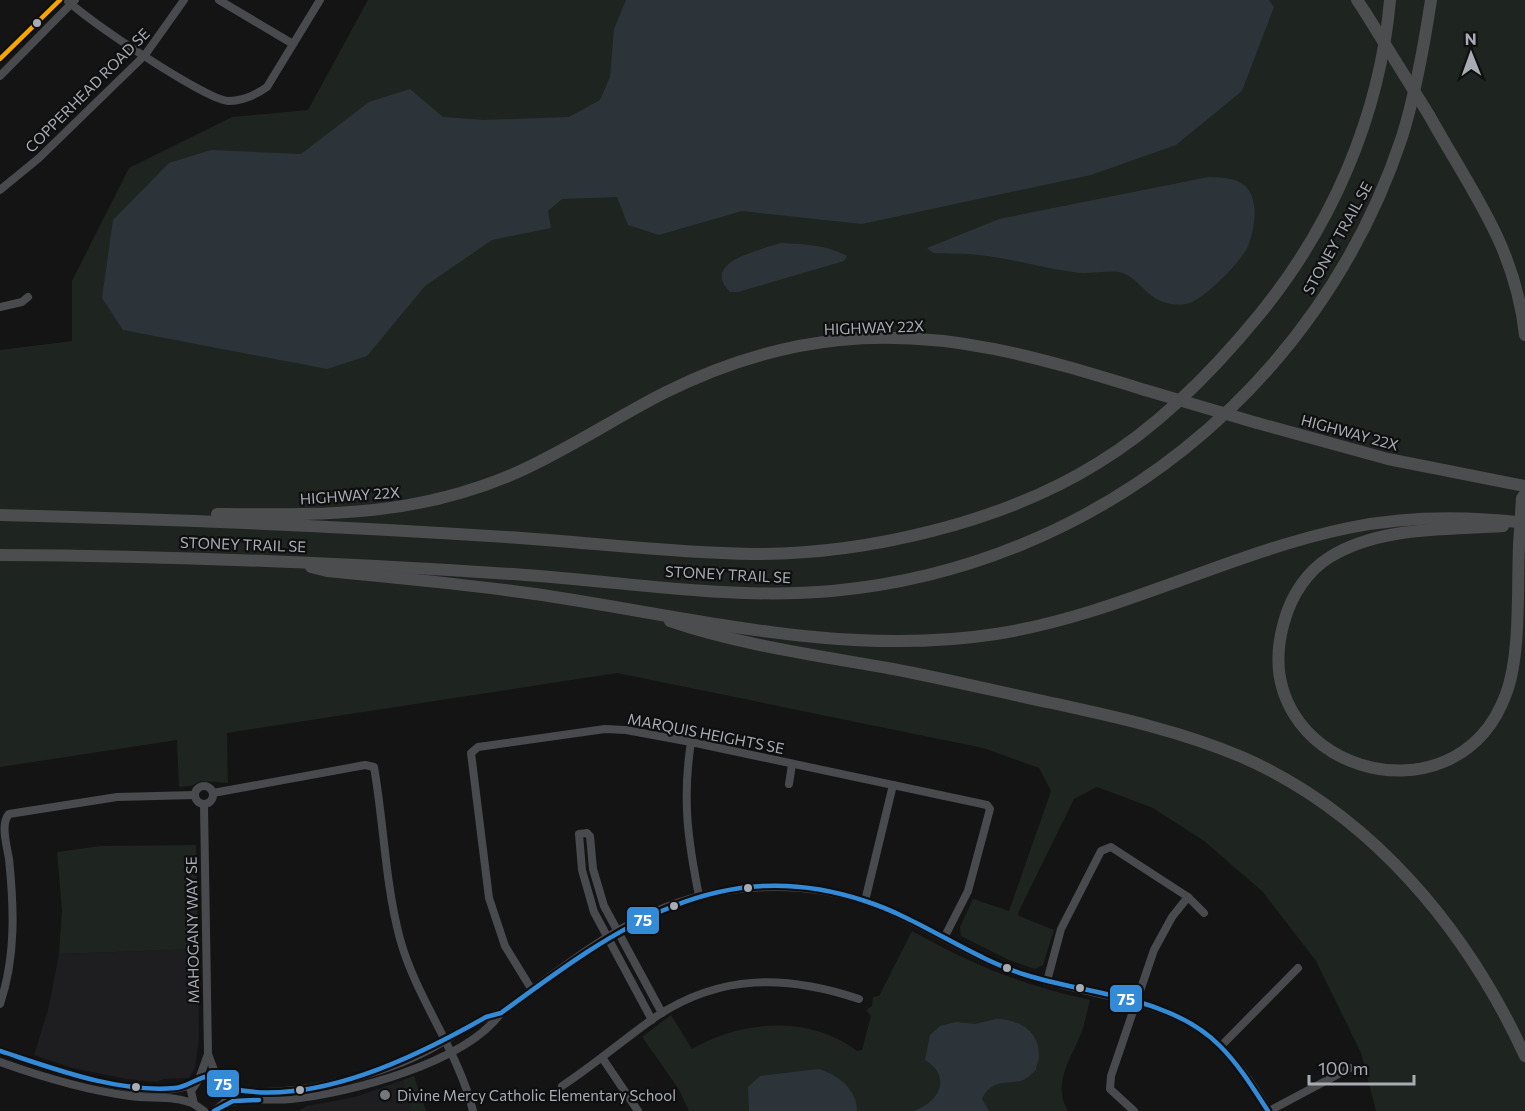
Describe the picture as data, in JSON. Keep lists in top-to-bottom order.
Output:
{
  "streets": {
    "highway": ["STONEY TRAIL SE", "HIGHWAY 22X"],
    "street": ["COPPERHEAD ROAD SE", "MARQUIS HEIGHTS SE", "MAHOGANY WAY SE"]
  },
  "crossings": [
    ["STONEY TRAIL SE", "HIGHWAY 22X"]
  ],
  "places": ["Divine Mercy Catholic Elementary School"],
  "lines": ["transit line 75"],
  "scale_bar": "100 m",
  "north": "top"
}
